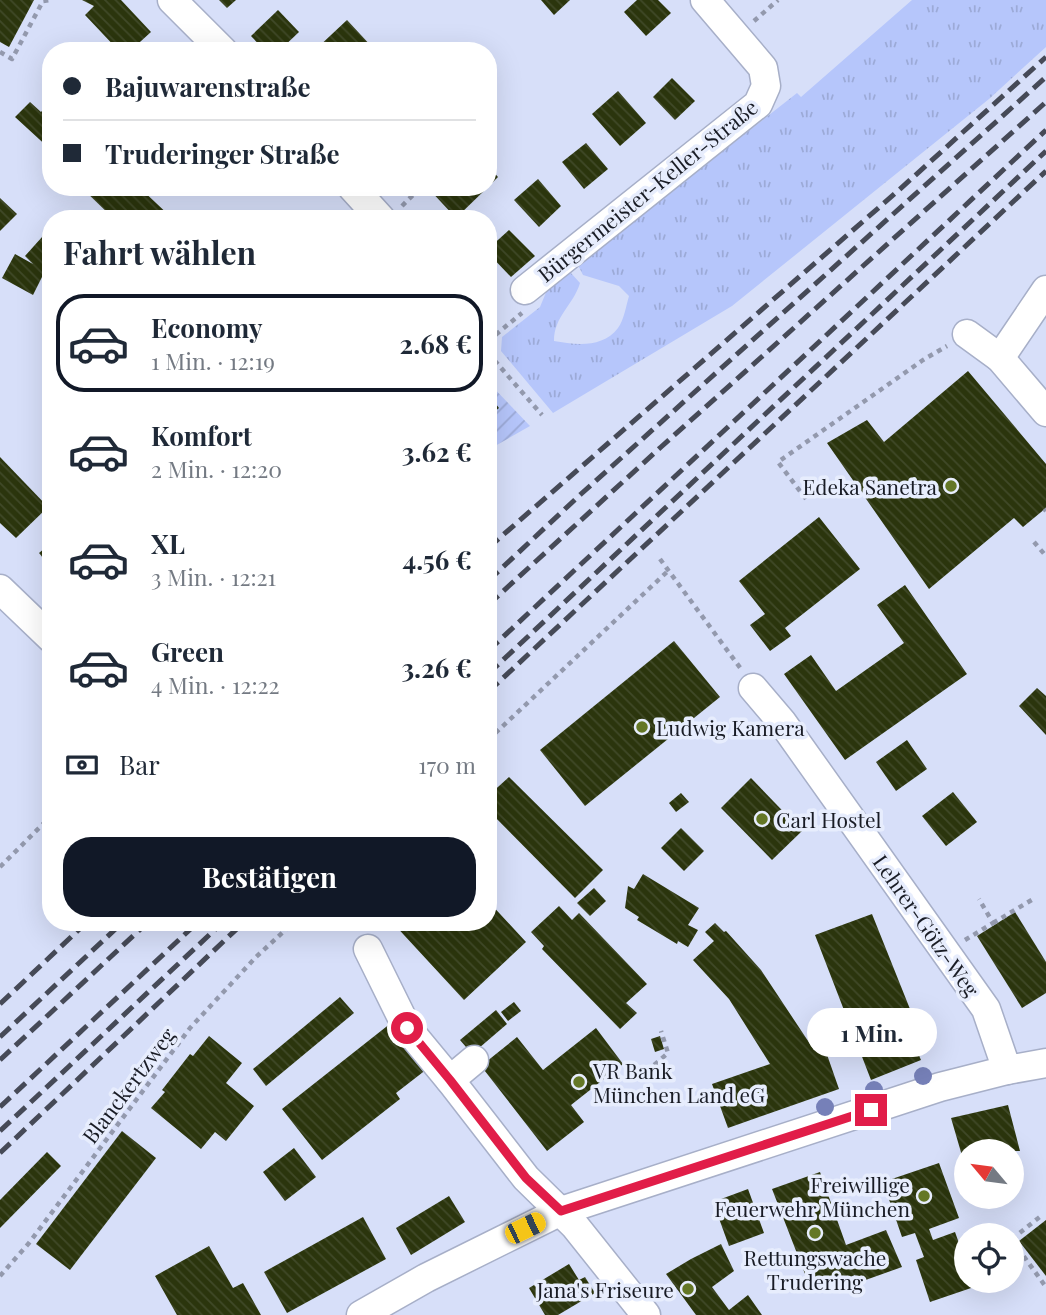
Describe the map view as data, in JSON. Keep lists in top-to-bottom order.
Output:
{
  "streets": {
    "street": ["Bürgermeister-Keller-Straße", "Lehrer-Götz-Weg"],
    "path": ["Blanckertzweg"]
  },
  "places": [
    "Edeka Sanetra",
    "Ludwig Kamera",
    "Carl Hostel",
    "VR Bank München Land eG",
    "Freiwillige Feuerwehr München",
    "Rettungswache Trudering",
    "Jana's Friseure"
  ],
  "north": "top left",
  "page": {
    "banner": ["Bajuwarenstraße", "Truderinger Straße"],
    "heading": "Fahrt wählen",
    "list": [
      {
        "name": "Economy",
        "note": "1 Min. · 12:19",
        "value": "2.68 €"
      },
      {
        "name": "Komfort",
        "note": "2 Min. · 12:20",
        "value": "3.62 €"
      },
      {
        "name": "XL",
        "note": "3 Min. · 12:21",
        "value": "4.56 €"
      },
      {
        "name": "Green",
        "note": "4 Min. · 12:22",
        "value": "3.26 €"
      }
    ],
    "pay": ["Bar", "170 m"],
    "buttons": "Bestätigen",
    "bubble": "1 Min."
  }
}
